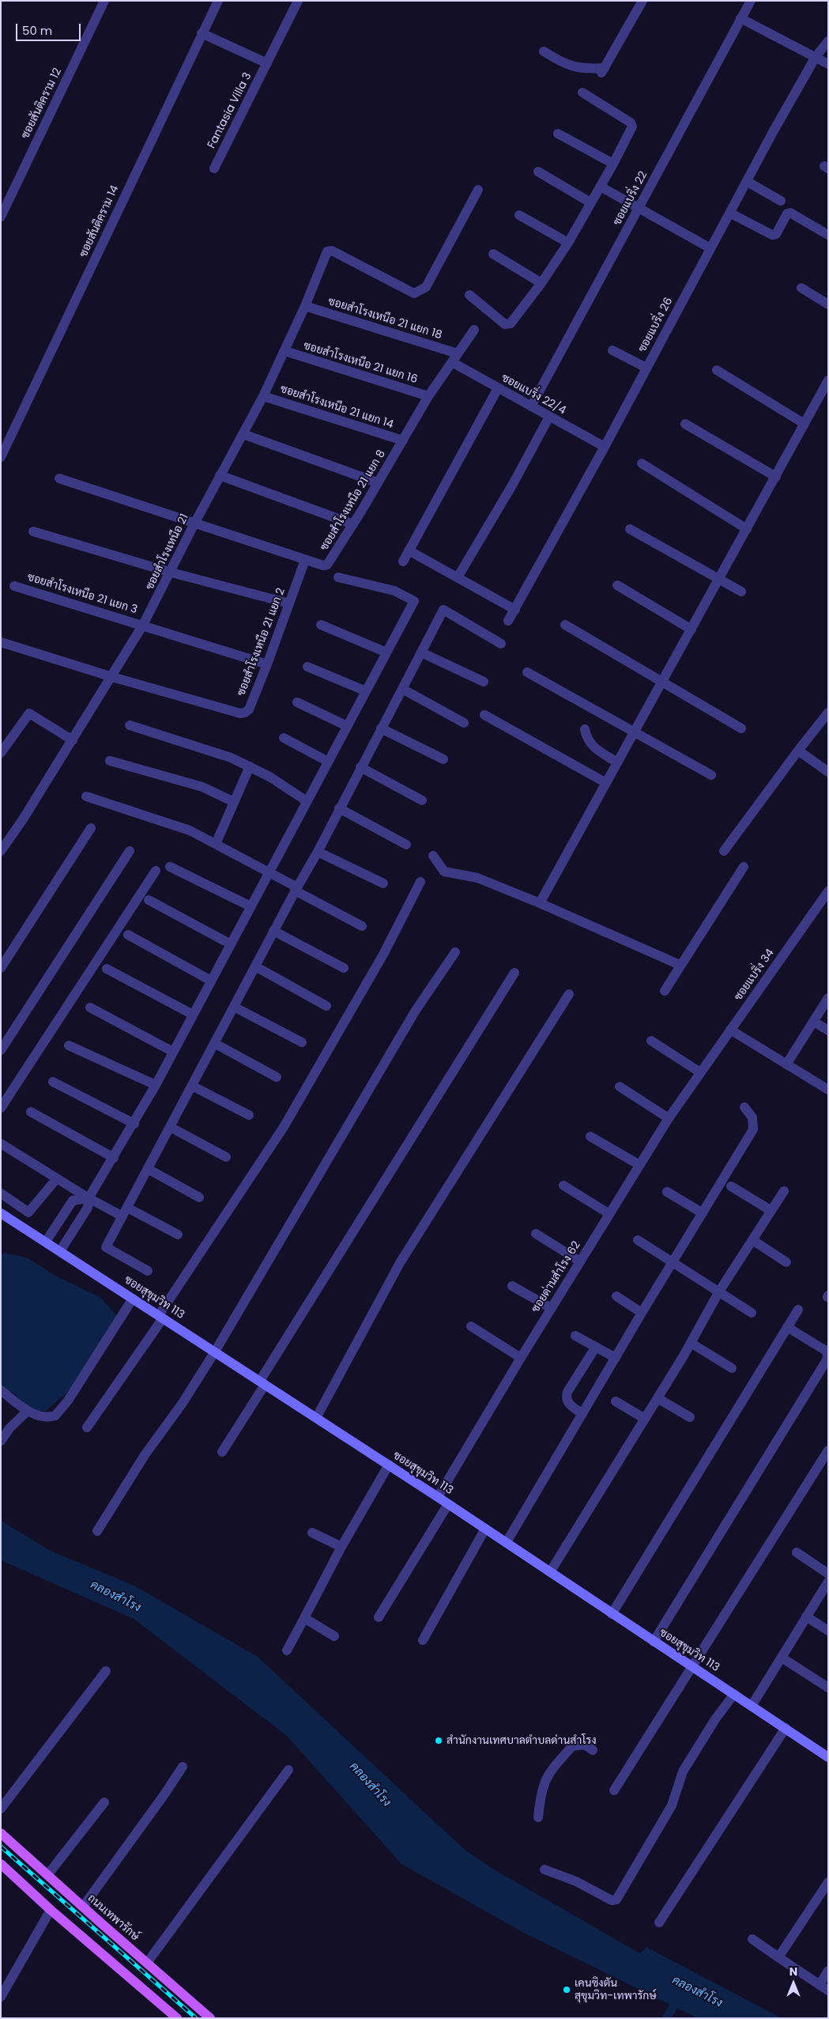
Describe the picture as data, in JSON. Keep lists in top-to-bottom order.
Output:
{
  "streets": {
    "main road": ["ซอยสุขุมวิท 113", "ถนนเทพารักษ์"],
    "street": [
      "ซอยสันติคราม 12",
      "Fantasia Villa 3",
      "ซอยแบริ่ง 22",
      "ซอยสันติคราม 14",
      "ซอยสำโรงเหนือ 21 แยก 18",
      "ซอยแบริ่ง 26",
      "ซอยสำโรงเหนือ 21 แยก 16",
      "ซอยแบริ่ง 22/4",
      "ซอยสำโรงเหนือ 21 แยก 14",
      "ซอยสำโรงเหนือ 21 แยก 8",
      "ซอยสำโรงเหนือ 21",
      "ซอยสำโรงเหนือ 21 แยก 3",
      "ซอยสำโรงเหนือ 21 แยก 2",
      "ซอยแบริ่ง 34",
      "ซอยด่านสำโรง 62"
    ]
  },
  "crossings": [
    ["ซอยแบริ่ง 22", "ซอยแบริ่ง 22/4"],
    ["ซอยสำโรงเหนือ 21 แยก 18", "ซอยแบริ่ง 22/4"],
    ["ซอยสำโรงเหนือ 21 แยก 18", "ซอยสำโรงเหนือ 21 แยก 8"],
    ["ซอยสำโรงเหนือ 21 แยก 18", "ซอยสำโรงเหนือ 21"],
    ["ซอยแบริ่ง 26", "ซอยแบริ่ง 22/4"],
    ["ซอยสำโรงเหนือ 21 แยก 16", "ซอยสำโรงเหนือ 21 แยก 8"],
    ["ซอยสำโรงเหนือ 21 แยก 16", "ซอยสำโรงเหนือ 21"],
    ["ซอยแบริ่ง 22/4", "ซอยสำโรงเหนือ 21 แยก 8"],
    ["ซอยสำโรงเหนือ 21 แยก 14", "ซอยสำโรงเหนือ 21 แยก 8"],
    ["ซอยสำโรงเหนือ 21 แยก 14", "ซอยสำโรงเหนือ 21"],
    ["ซอยสำโรงเหนือ 21 แยก 8", "ซอยสำโรงเหนือ 21"],
    ["ซอยสำโรงเหนือ 21 แยก 8", "ซอยสำโรงเหนือ 21 แยก 2"],
    ["ซอยสำโรงเหนือ 21", "ซอยสำโรงเหนือ 21 แยก 3"],
    ["ซอยสำโรงเหนือ 21", "ซอยสำโรงเหนือ 21 แยก 2"],
    ["ซอยสำโรงเหนือ 21 แยก 3", "ซอยสำโรงเหนือ 21 แยก 2"],
    ["ซอยแบริ่ง 34", "ซอยด่านสำโรง 62"],
    ["ซอยด่านสำโรง 62", "ซอยสุขุมวิท 113"]
  ],
  "water": ["คลองสำโรง"],
  "places": ["สำนักงานเทศบาลตำบลด่านสำโรง", "เคนซิงตัน สุขุมวิท-เทพารักษ์"],
  "scale_bar": "50 m",
  "north": "top"
}
